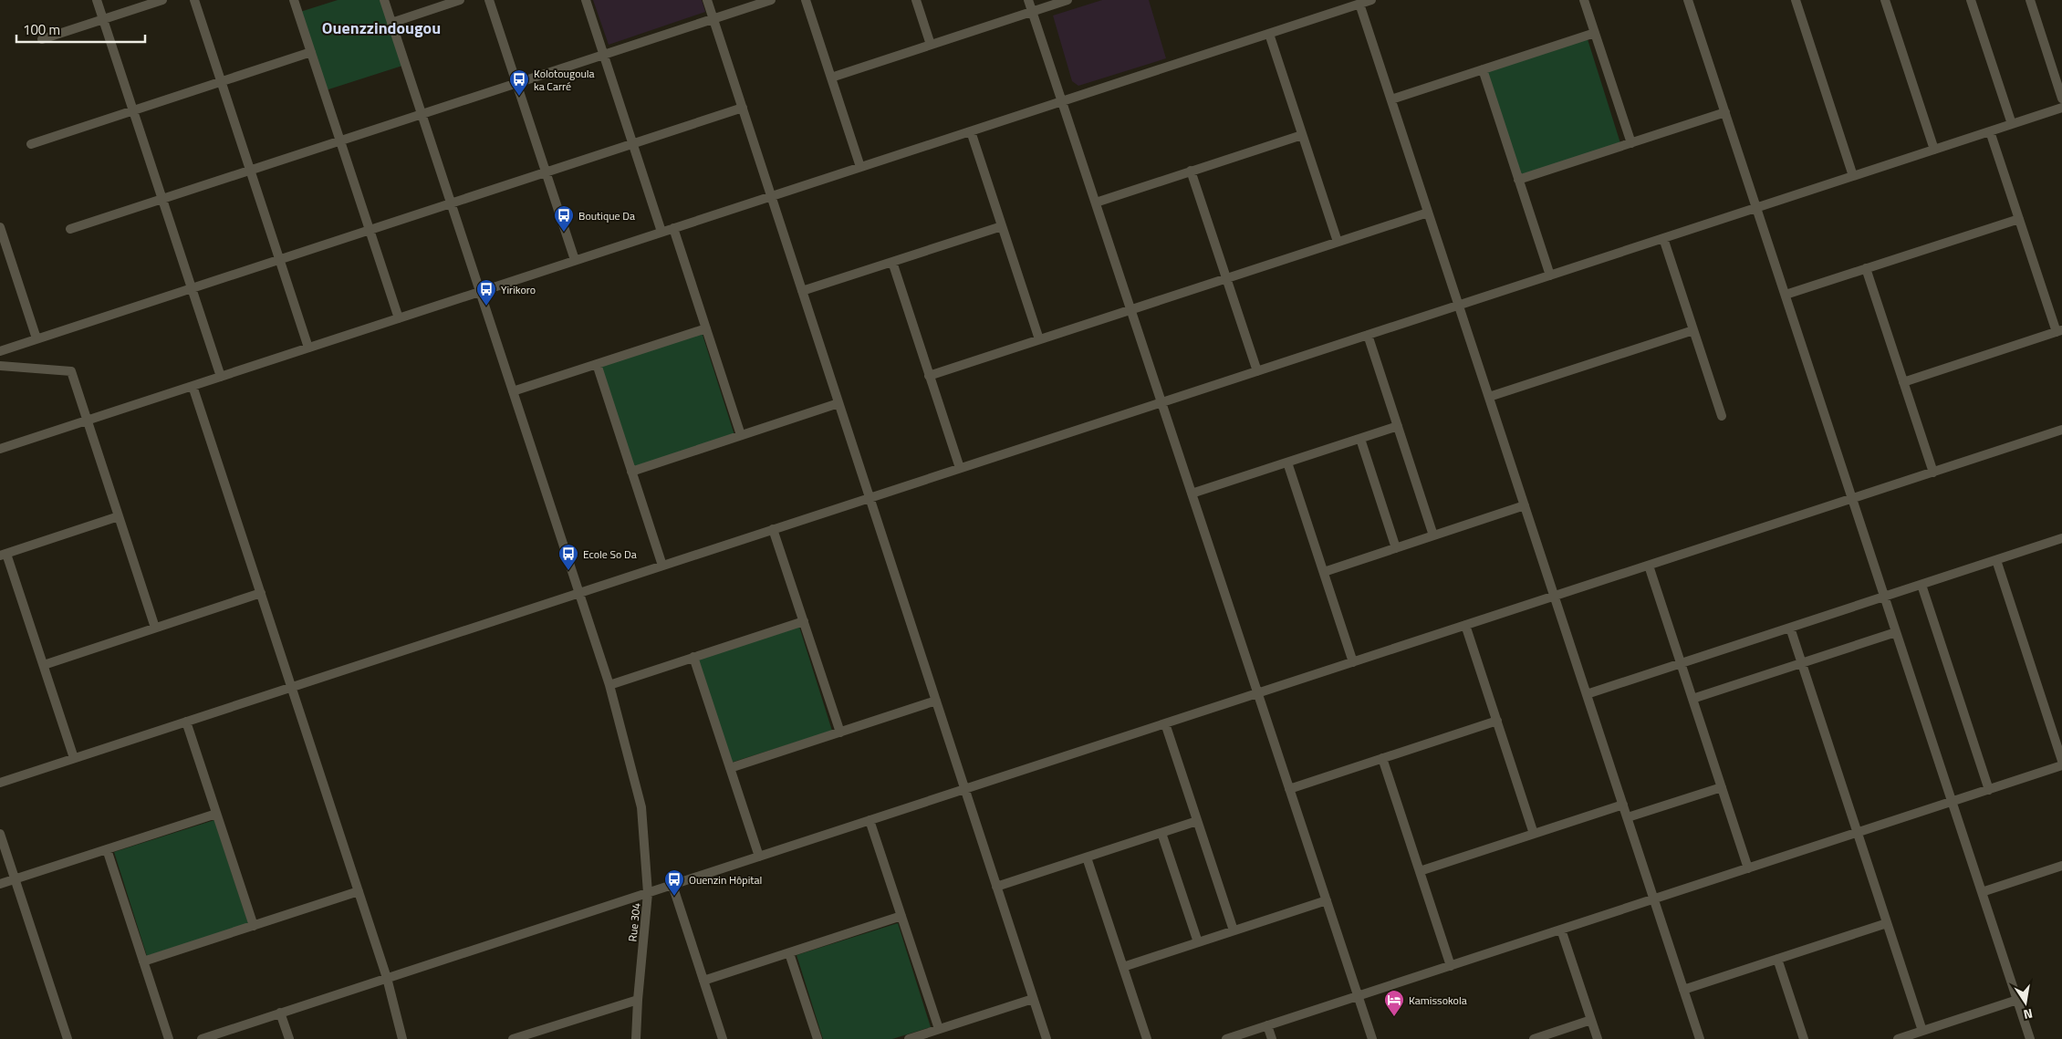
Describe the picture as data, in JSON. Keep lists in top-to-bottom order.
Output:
{
  "streets": {
    "street": ["Rue 304"]
  },
  "districts": ["Ouenzzindougou"],
  "places": {
    "bus stop": [
      "Kolotougoula ka Carré",
      "Boutique Da",
      "Yirikoro",
      "Ecole So Da",
      "Ouenzin Hôpital"
    ],
    "hotel": ["Kamissokola"]
  },
  "scale_bar": "100 m",
  "north": "bottom"
}
